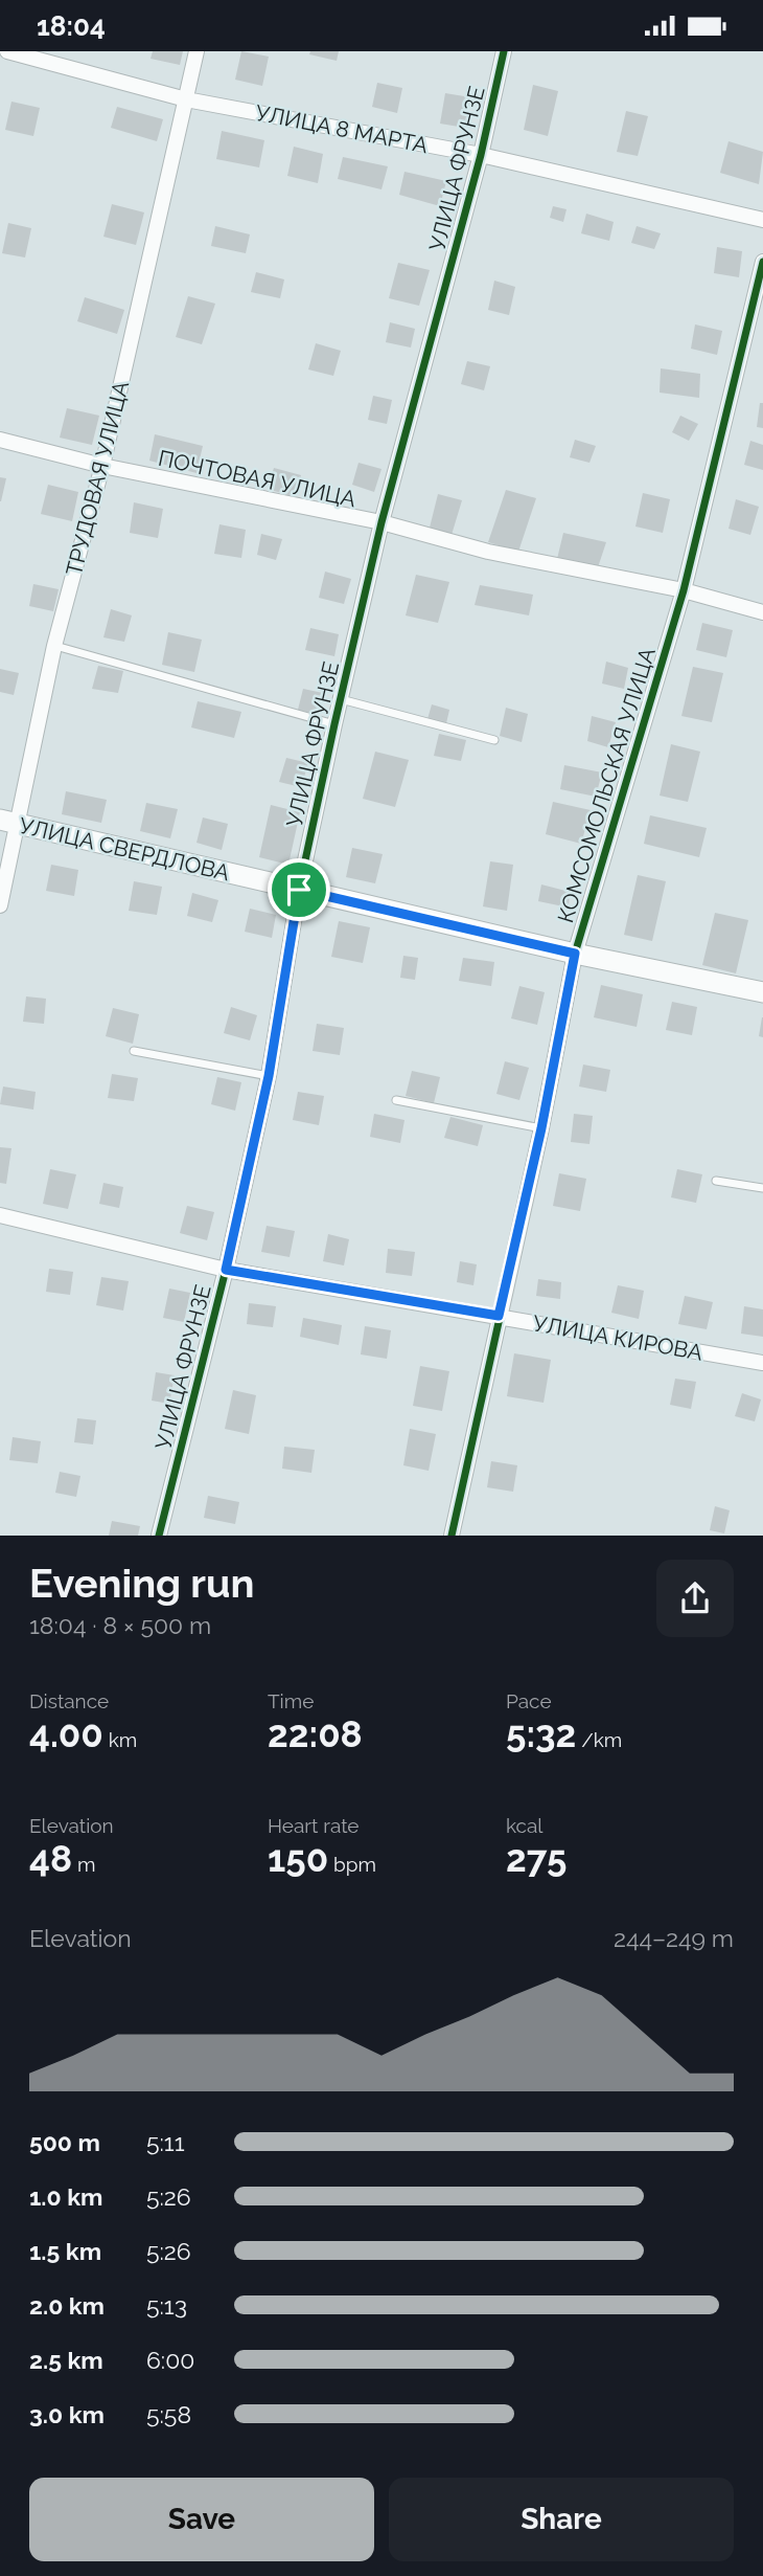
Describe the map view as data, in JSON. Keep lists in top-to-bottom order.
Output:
{
  "streets": {
    "street": [
      "УЛИЦА 8 МАРТА",
      "УЛИЦА ФРУНЗЕ",
      "ТРУДОВАЯ УЛИЦА",
      "ПОЧТОВАЯ УЛИЦА",
      "КОМСОМОЛЬСКАЯ УЛИЦА",
      "УЛИЦА СВЕРДЛОВА",
      "УЛИЦА КИРОВА"
    ]
  },
  "crossings": [
    ["УЛИЦА 8 МАРТА", "УЛИЦА ФРУНЗЕ"],
    ["УЛИЦА 8 МАРТА", "ТРУДОВАЯ УЛИЦА"],
    ["УЛИЦА ФРУНЗЕ", "ПОЧТОВАЯ УЛИЦА"],
    ["УЛИЦА ФРУНЗЕ", "УЛИЦА СВЕРДЛОВА"],
    ["УЛИЦА ФРУНЗЕ", "УЛИЦА КИРОВА"],
    ["ТРУДОВАЯ УЛИЦА", "ПОЧТОВАЯ УЛИЦА"],
    ["ТРУДОВАЯ УЛИЦА", "УЛИЦА СВЕРДЛОВА"],
    ["ПОЧТОВАЯ УЛИЦА", "КОМСОМОЛЬСКАЯ УЛИЦА"],
    ["КОМСОМОЛЬСКАЯ УЛИЦА", "УЛИЦА СВЕРДЛОВА"],
    ["КОМСОМОЛЬСКАЯ УЛИЦА", "УЛИЦА КИРОВА"]
  ],
  "page": {
    "status": "18:04",
    "heading": ["Evening run", "18:04 · 8 × 500 m"],
    "stats": [
      ["Distance", "4.00 km"],
      ["Time", "22:08"],
      ["Pace", "5:32 /km"],
      ["Elevation", "48 m"],
      ["Heart rate", "150 bpm"],
      ["kcal", "275"]
    ],
    "chart": ["Elevation", "244–249 m"],
    "list": [
      {
        "name": "500 m",
        "note": "5:11"
      },
      {
        "name": "1.0 km",
        "note": "5:26"
      },
      {
        "name": "1.5 km",
        "note": "5:26"
      },
      {
        "name": "2.0 km",
        "note": "5:13"
      },
      {
        "name": "2.5 km",
        "note": "6:00"
      },
      {
        "name": "3.0 km",
        "note": "5:58"
      }
    ],
    "buttons": ["Save", "Share"]
  }
}
